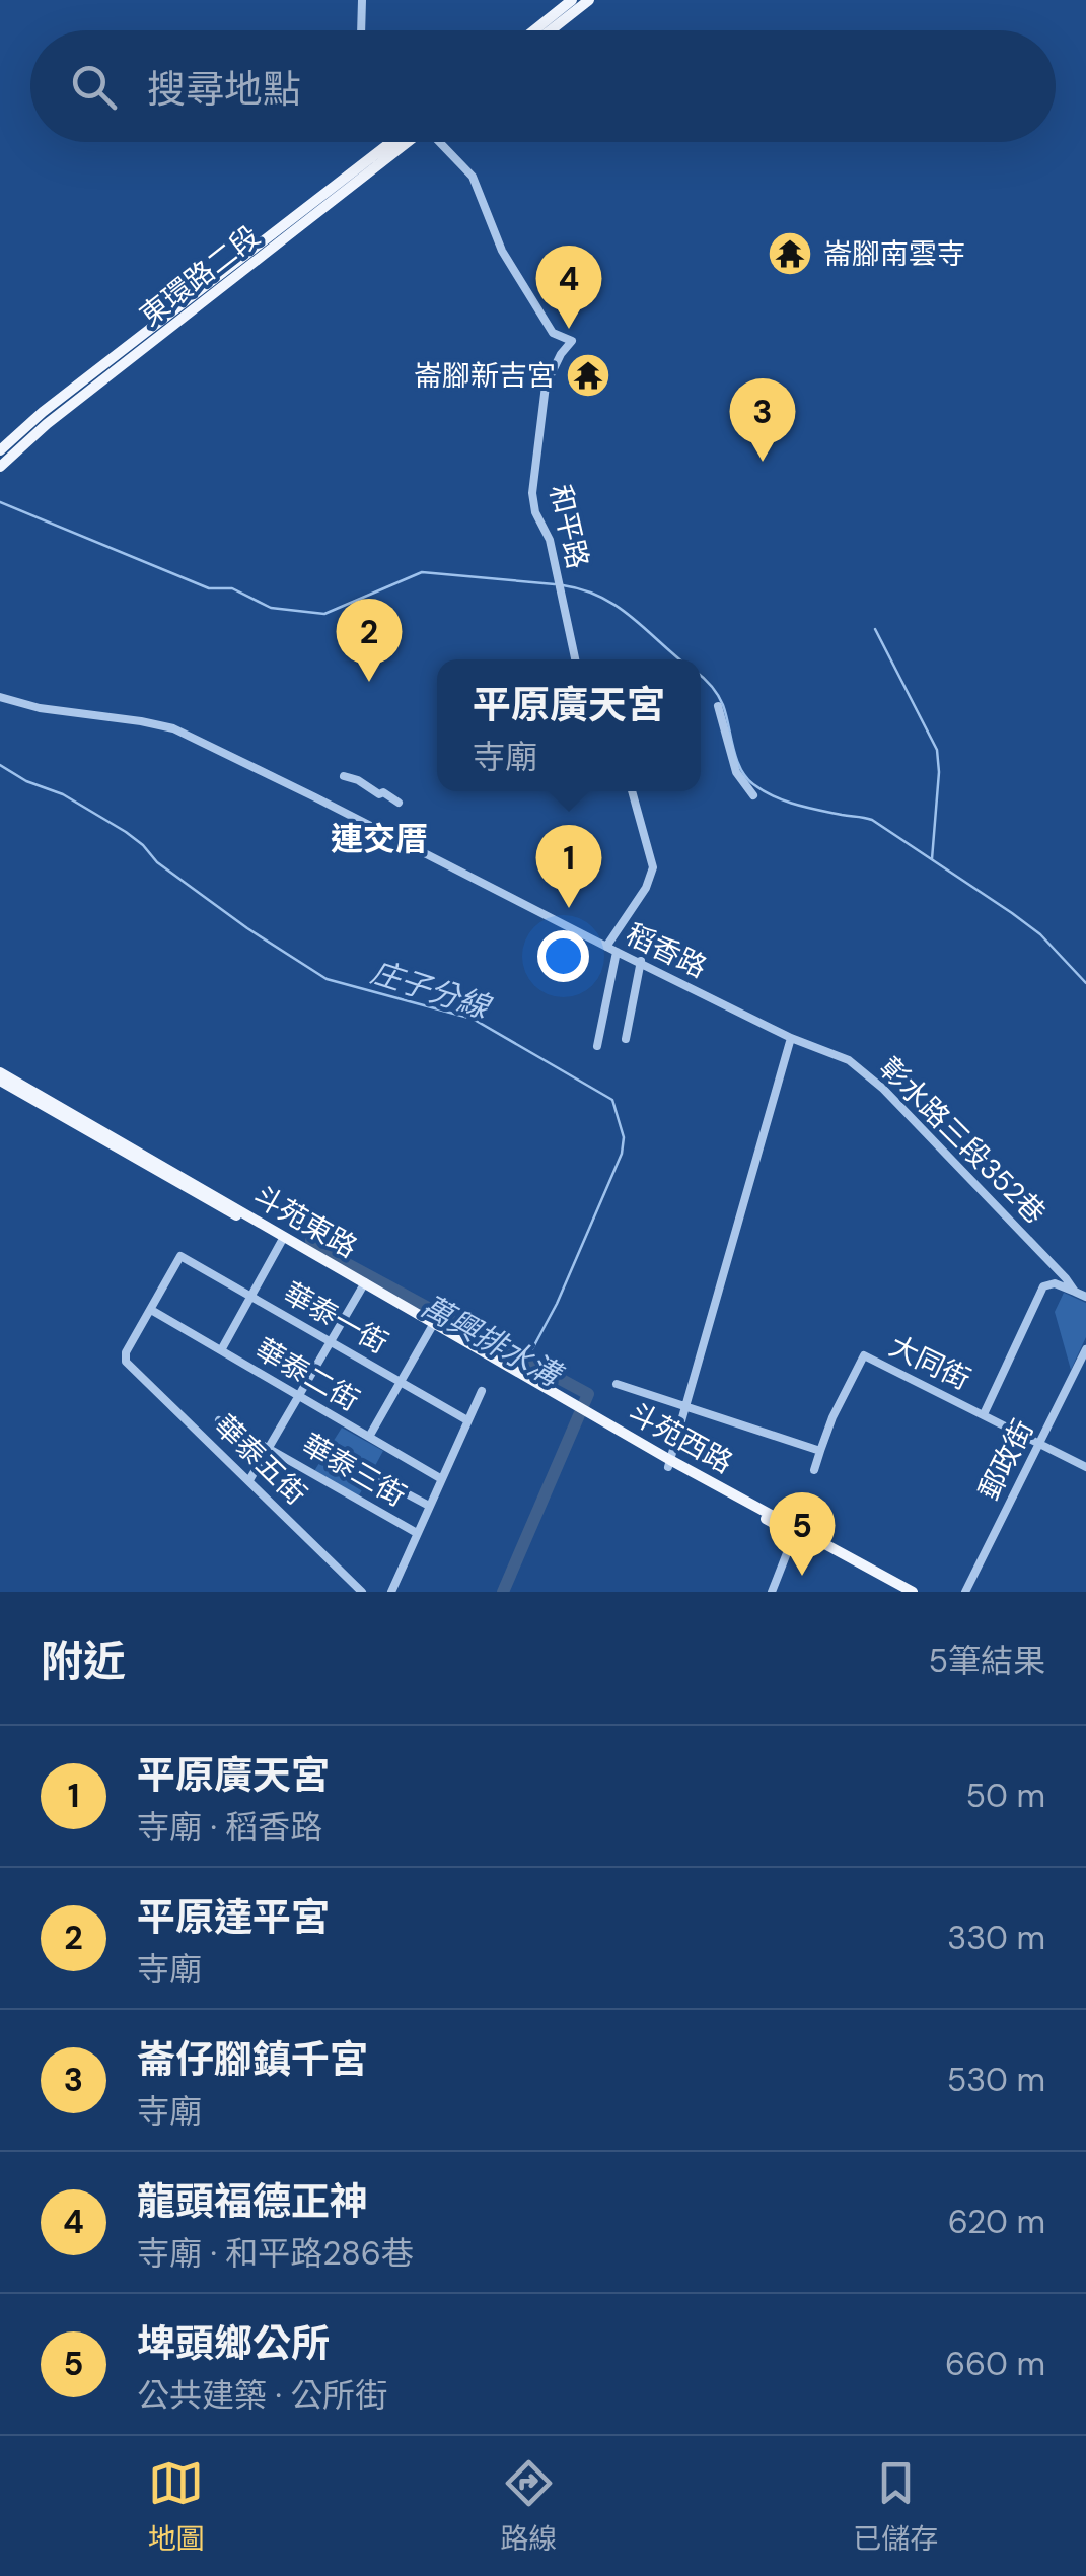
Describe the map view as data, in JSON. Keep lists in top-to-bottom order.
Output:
{
  "streets": {
    "main road": ["東環路二段", "斗苑東路", "斗苑西路"],
    "street": [
      "和平路",
      "稻香路",
      "彰水路三段352巷",
      "華泰一街",
      "大同街",
      "華泰二街",
      "華泰五街",
      "郵政街",
      "華泰三街"
    ]
  },
  "crossings": [
    ["稻香路", "彰水路三段352巷"],
    ["斗苑東路", "斗苑西路"],
    ["華泰一街", "華泰二街"],
    ["華泰一街", "華泰五街"],
    ["大同街", "郵政街"],
    ["華泰二街", "華泰五街"]
  ],
  "districts": ["連交厝"],
  "water": ["庄子分線", "萬興排水溝"],
  "places": {
    "temple": ["崙腳南雲寺", "崙腳新吉宮"]
  },
  "page": {
    "search": "搜尋地點",
    "pins": [
      "4",
      "3",
      "2",
      "1",
      "5"
    ],
    "popup": ["平原廣天宮", "寺廟"],
    "heading": ["附近", "5筆結果"],
    "list": [
      {
        "mark": "1",
        "name": "平原廣天宮",
        "note": "寺廟 · 稻香路",
        "value": "50 m"
      },
      {
        "mark": "2",
        "name": "平原達平宮",
        "note": "寺廟",
        "value": "330 m"
      },
      {
        "mark": "3",
        "name": "崙仔腳鎮千宮",
        "note": "寺廟",
        "value": "530 m"
      },
      {
        "mark": "4",
        "name": "龍頭福德正神",
        "note": "寺廟 · 和平路286巷",
        "value": "620 m"
      },
      {
        "mark": "5",
        "name": "埤頭鄉公所",
        "note": "公共建築 · 公所街",
        "value": "660 m"
      }
    ],
    "nav": ["地圖", "路線", "已儲存"]
  }
}
